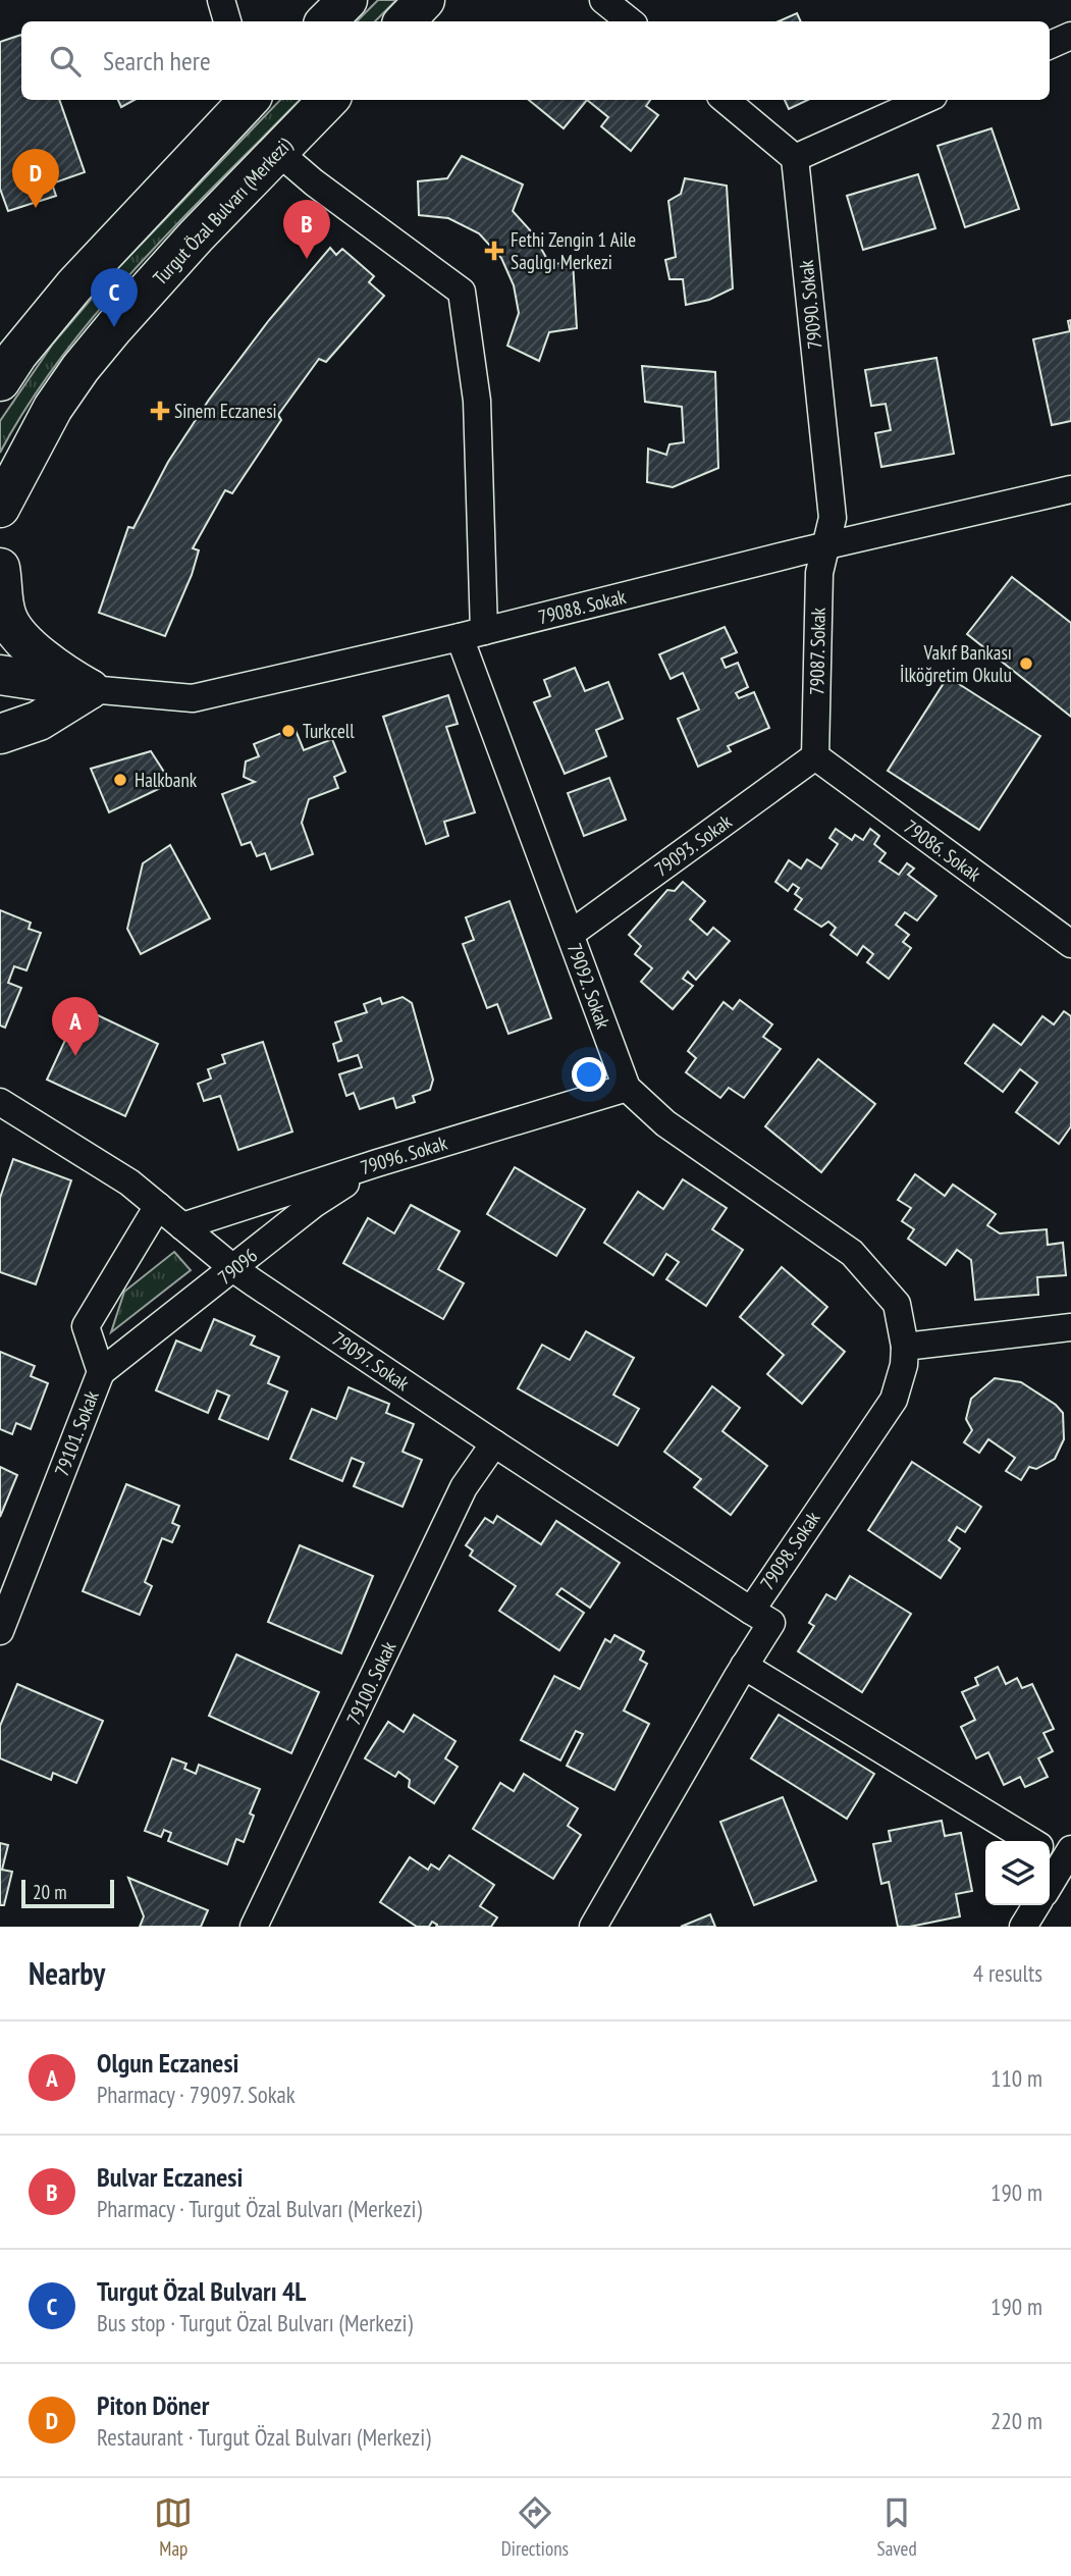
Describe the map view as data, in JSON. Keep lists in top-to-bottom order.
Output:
{
  "streets": {
    "main road": ["Turgut Özal Bulvarı (Merkezi)"],
    "street": [
      "79090. Sokak",
      "79088. Sokak",
      "79087. Sokak",
      "79093. Sokak",
      "79086. Sokak",
      "79092. Sokak",
      "79096. Sokak",
      "79096",
      "79097. Sokak",
      "79101. Sokak",
      "79098. Sokak",
      "79100. Sokak"
    ]
  },
  "crossings": [
    ["Turgut Özal Bulvarı (Merkezi)", "79092. Sokak"],
    ["79090. Sokak", "79088. Sokak"],
    ["79090. Sokak", "79087. Sokak"],
    ["79088. Sokak", "79087. Sokak"],
    ["79088. Sokak", "79092. Sokak"],
    ["79087. Sokak", "79093. Sokak"],
    ["79087. Sokak", "79086. Sokak"],
    ["79093. Sokak", "79086. Sokak"],
    ["79093. Sokak", "79092. Sokak"],
    ["79092. Sokak", "79096. Sokak"],
    ["79092. Sokak", "79098. Sokak"],
    ["79096. Sokak", "79096"],
    ["79096. Sokak", "79097. Sokak"],
    ["79096", "79097. Sokak"],
    ["79096", "79101. Sokak"],
    ["79097. Sokak", "79101. Sokak"],
    ["79097. Sokak", "79098. Sokak"],
    ["79097. Sokak", "79100. Sokak"]
  ],
  "places": {
    "health": ["Fethi Zengin 1 Aile Saglıgı Merkezi", "Sinem Eczanesi"],
    "other": ["Vakıf Bankası İlköğretim Okulu", "Turkcell", "Halkbank"]
  },
  "scale_bar": "20 m",
  "page": {
    "search": "Search here",
    "pins": [
      "D",
      "B",
      "C",
      "A"
    ],
    "scale": "20 m",
    "heading": ["Nearby", "4 results"],
    "list": [
      {
        "mark": "A",
        "name": "Olgun Eczanesi",
        "note": "Pharmacy · 79097. Sokak",
        "value": "110 m"
      },
      {
        "mark": "B",
        "name": "Bulvar Eczanesi",
        "note": "Pharmacy · Turgut Özal Bulvarı (Merkezi)",
        "value": "190 m"
      },
      {
        "mark": "C",
        "name": "Turgut Özal Bulvarı 4L",
        "note": "Bus stop · Turgut Özal Bulvarı (Merkezi)",
        "value": "190 m"
      },
      {
        "mark": "D",
        "name": "Piton Döner",
        "note": "Restaurant · Turgut Özal Bulvarı (Merkezi)",
        "value": "220 m"
      }
    ],
    "nav": ["Map", "Directions", "Saved"]
  }
}
